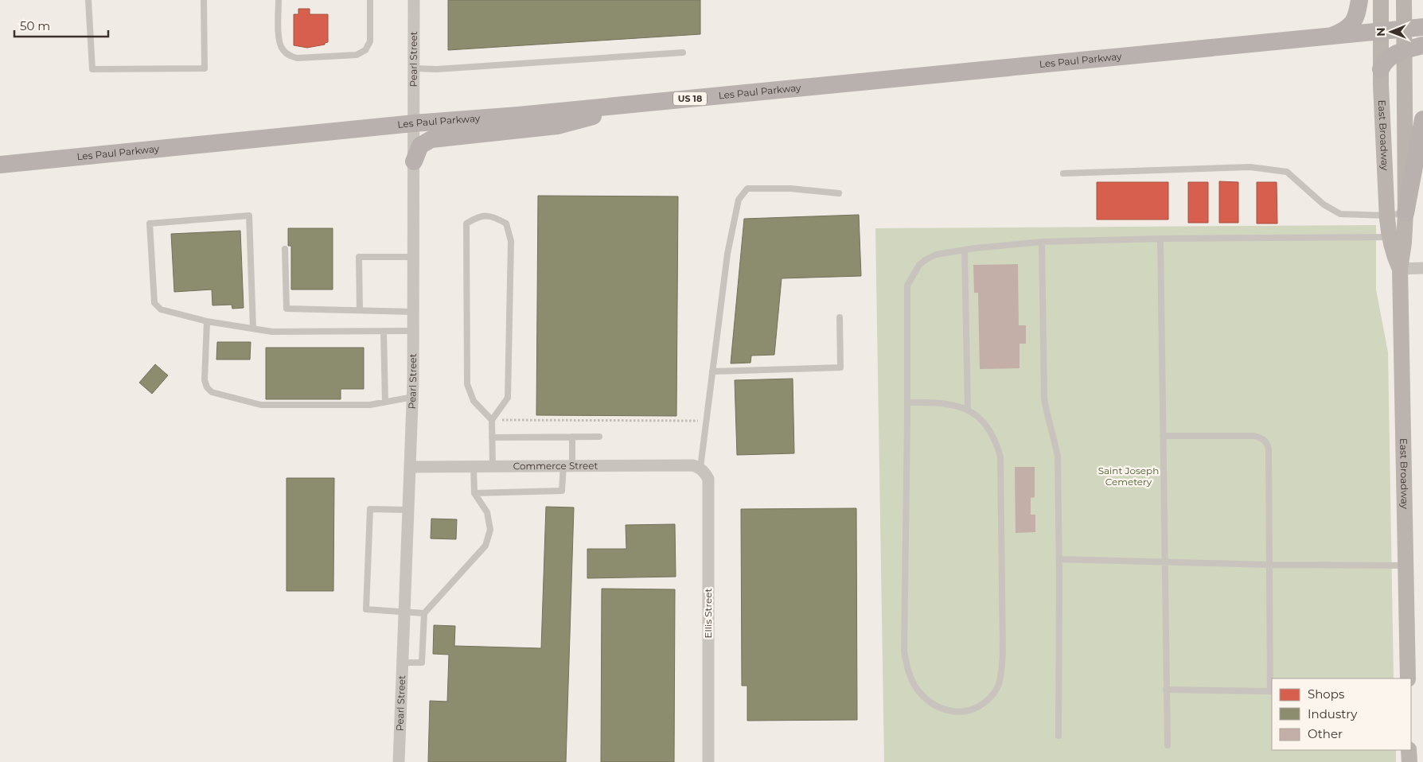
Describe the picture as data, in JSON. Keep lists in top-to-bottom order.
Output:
{
  "streets": {
    "main road": ["Les Paul Parkway", "US 18", "East Broadway"],
    "street": ["Pearl Street", "Commerce Street", "Ellis Street"]
  },
  "crossings": [
    ["Pearl Street", "Les Paul Parkway"],
    ["Pearl Street", "Commerce Street"],
    ["Les Paul Parkway", "East Broadway"],
    ["Commerce Street", "Ellis Street"]
  ],
  "parks": ["Saint Joseph Cemetery"],
  "legend": ["Shops", "Industry", "Other"],
  "scale_bar": "50 m",
  "north": "left"
}
